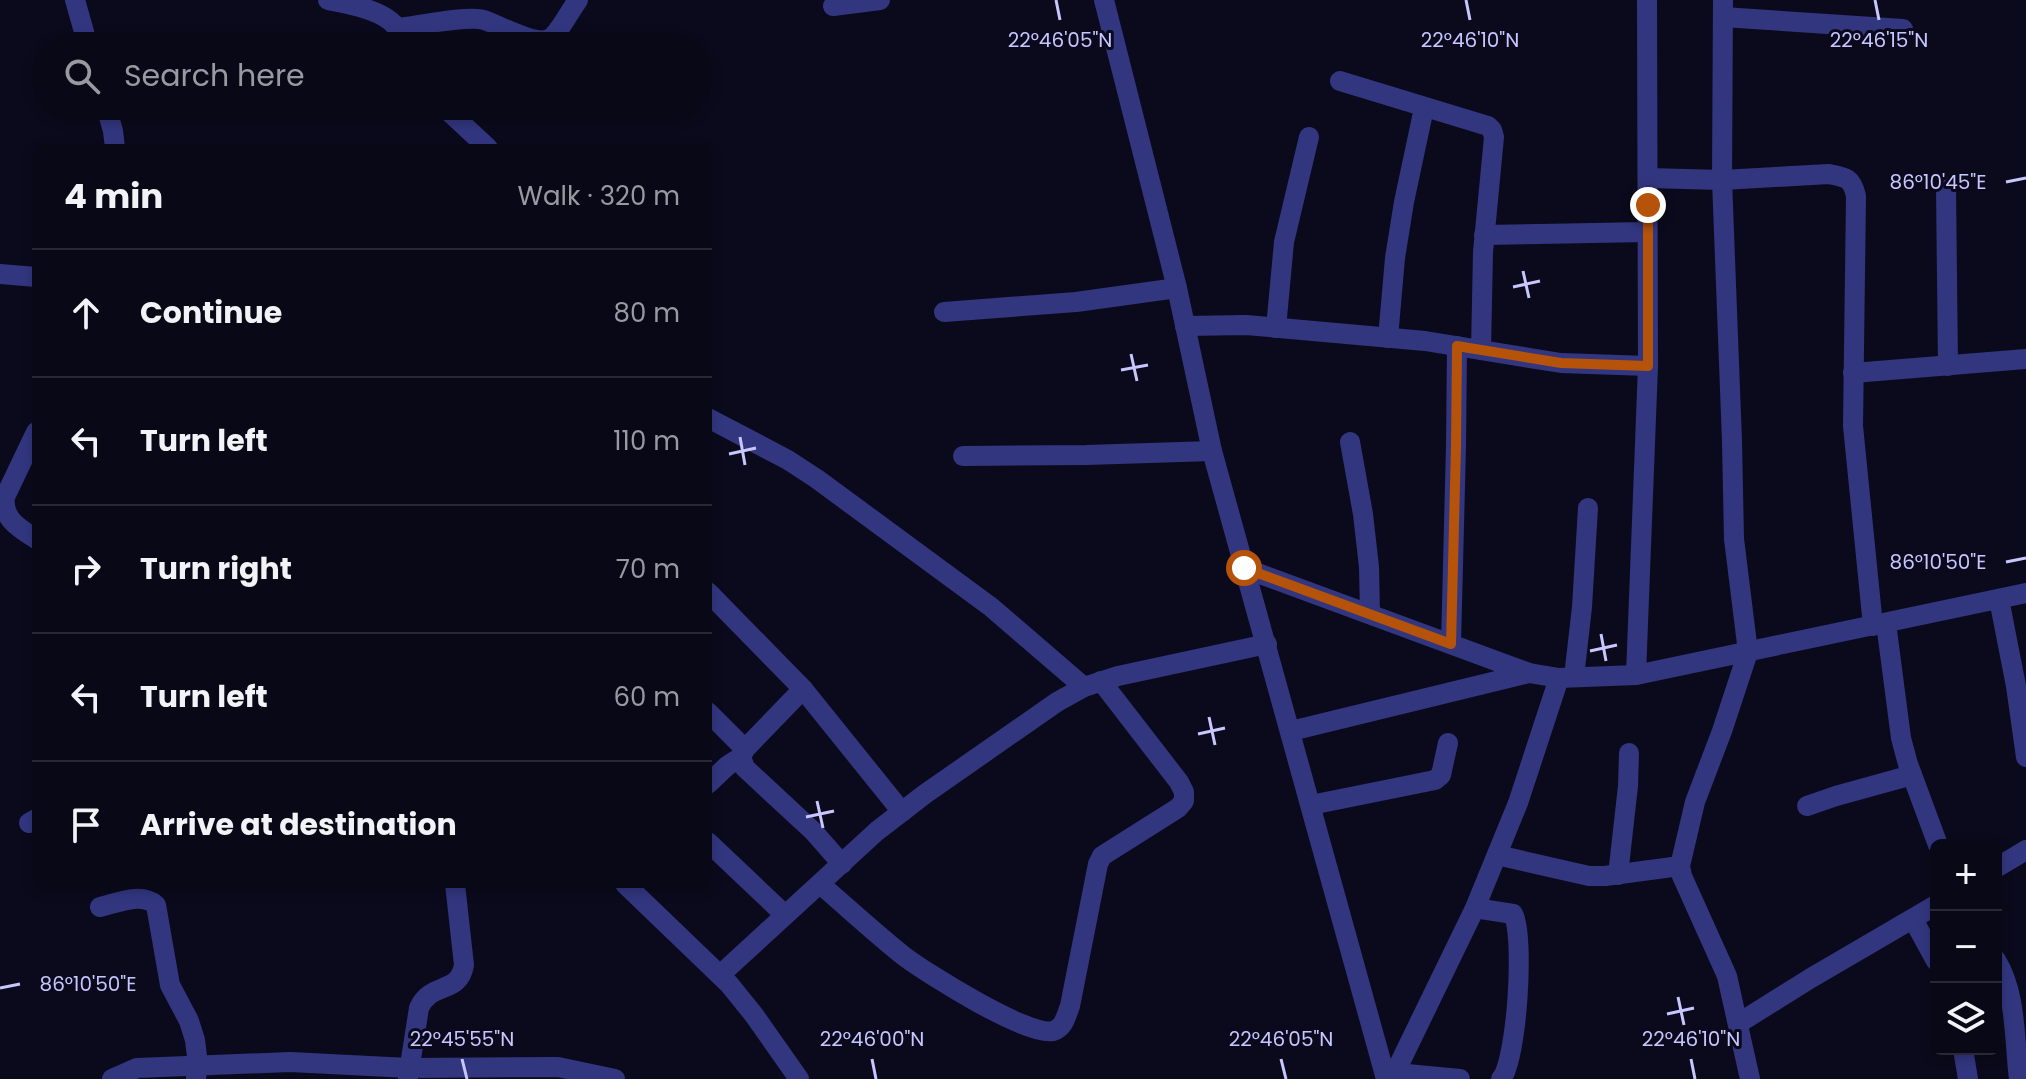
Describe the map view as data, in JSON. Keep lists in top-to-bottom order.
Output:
{
  "page": {
    "search": "Search here",
    "heading": ["4 min", "Walk · 320 m"],
    "list": [
      ["Continue", "80 m"],
      ["Turn left", "110 m"],
      ["Turn right", "70 m"],
      ["Turn left", "60 m"],
      "Arrive at destination"
    ],
    "map_buttons": ["+", "−"]
  },
  "coordinates": [
    "22°46'05\"N",
    "22°46'10\"N",
    "22°46'15\"N",
    "86°10'45\"E",
    "86°10'50\"E",
    "22°45'55\"N",
    "22°46'00\"N"
  ]
}
